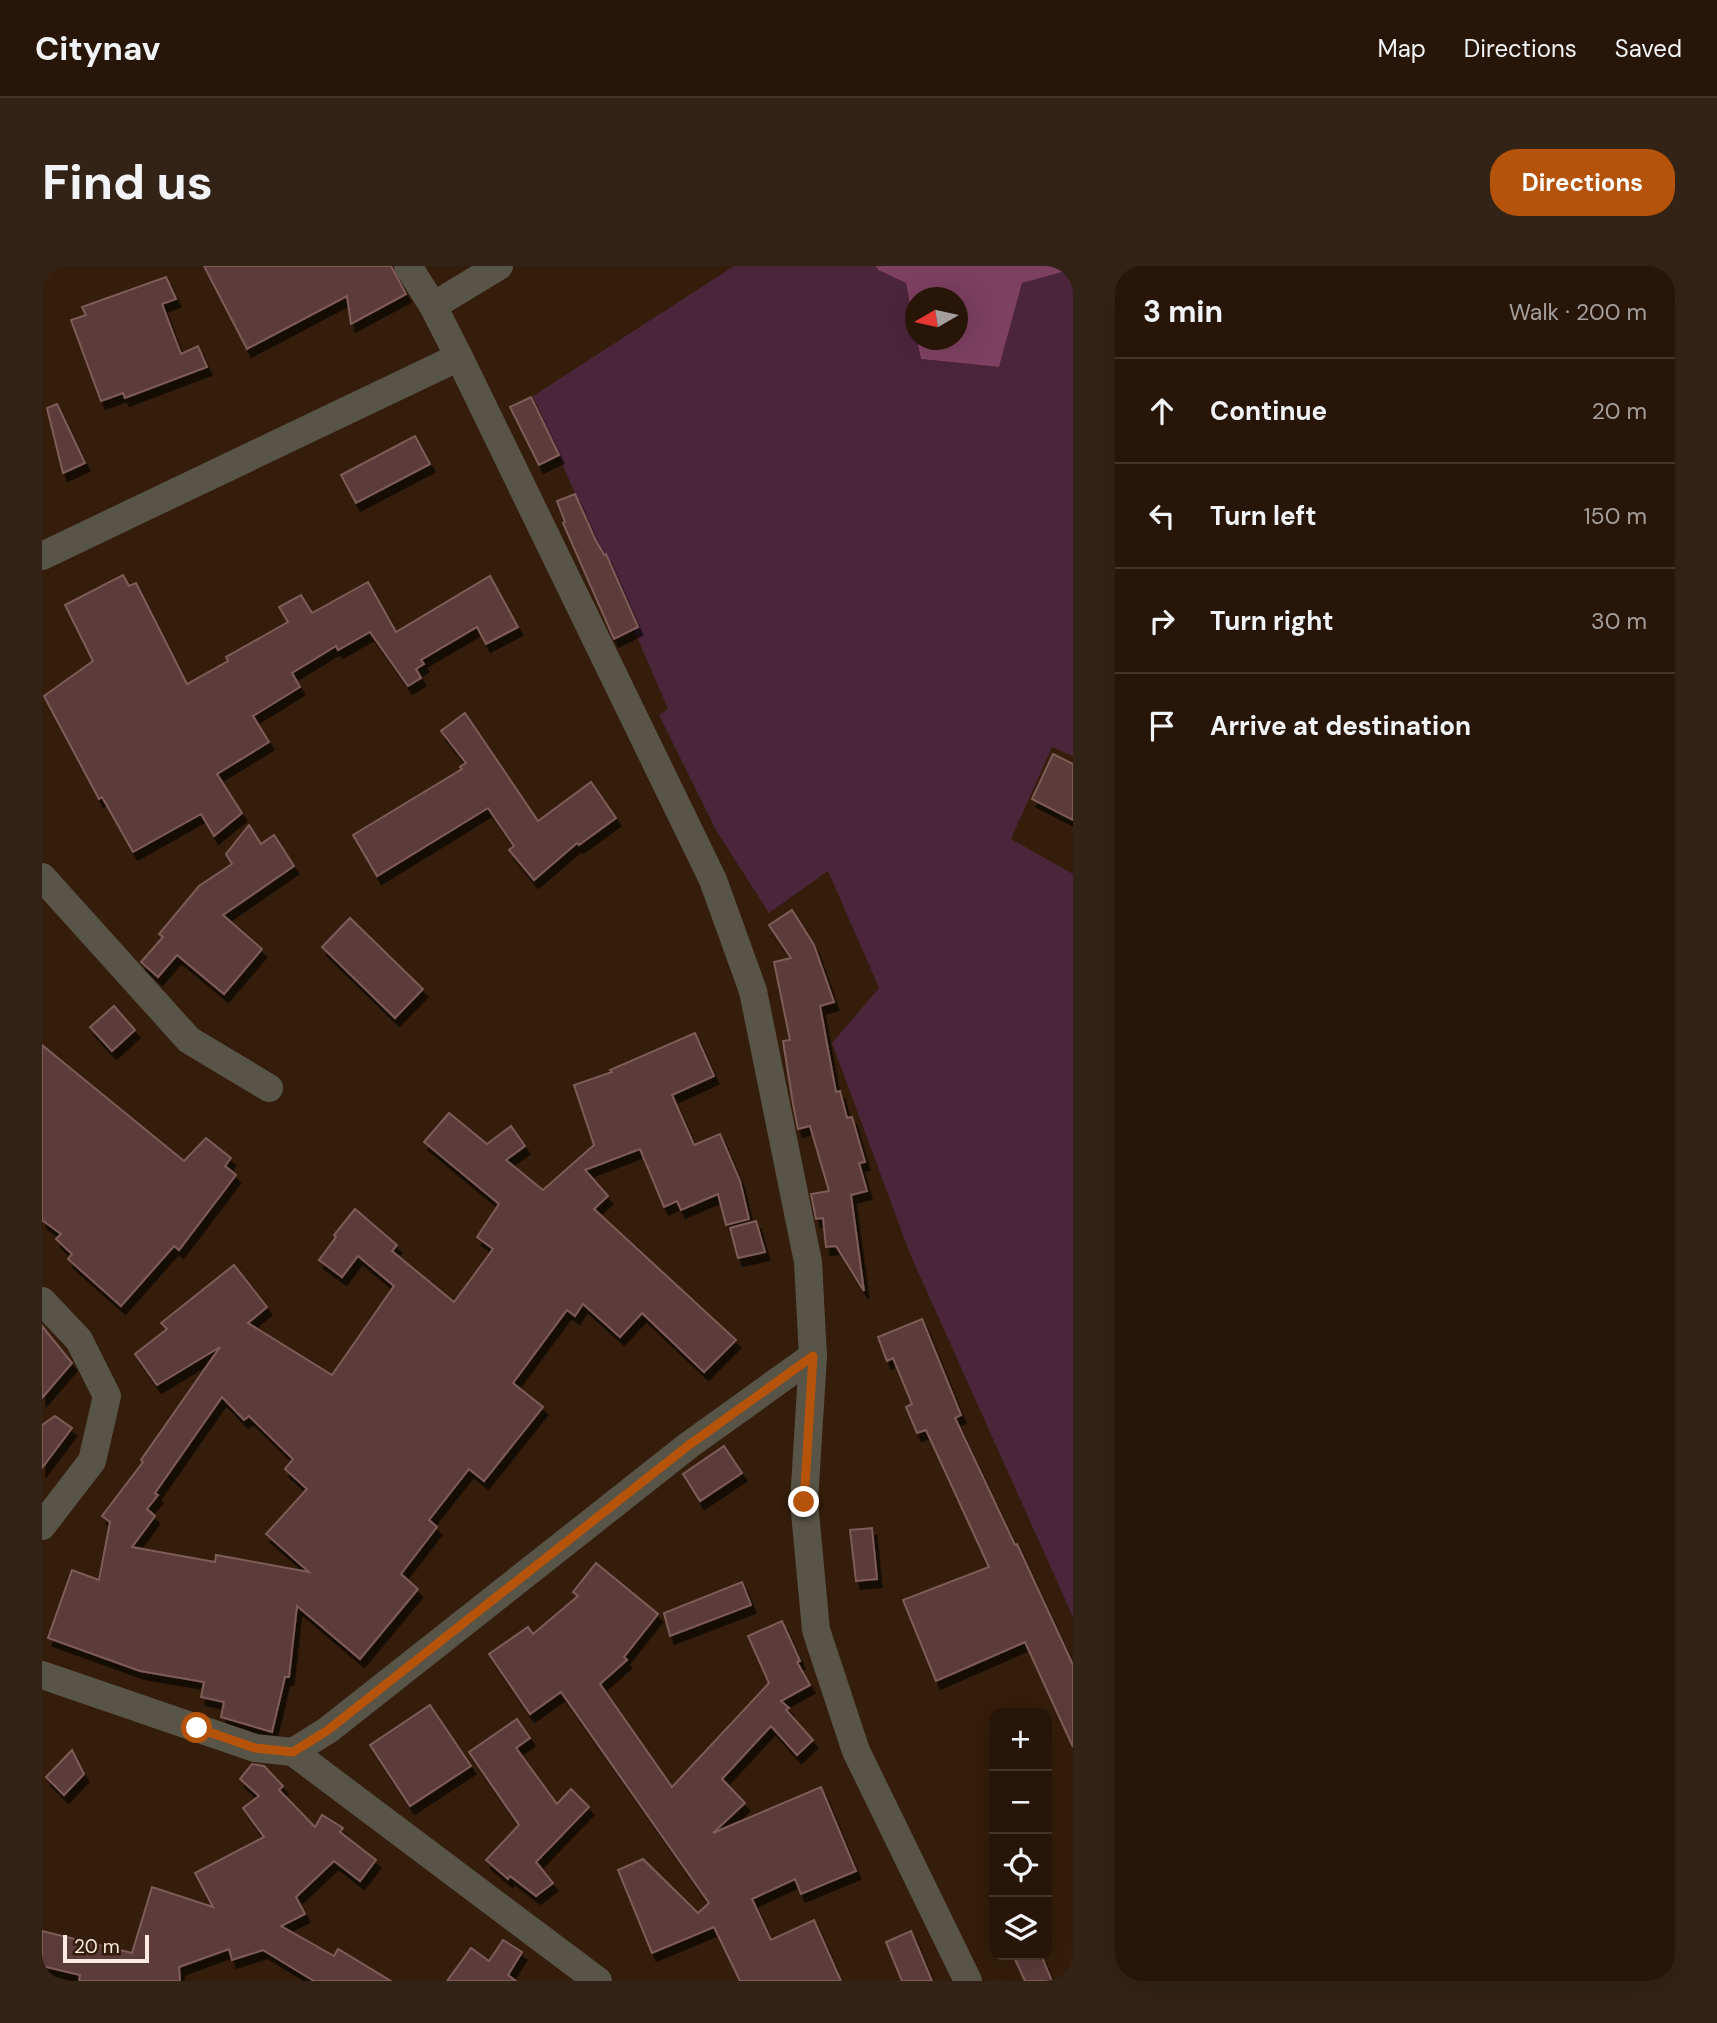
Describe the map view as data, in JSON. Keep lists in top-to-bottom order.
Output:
{
  "scale_bar": "20 m",
  "north": "left",
  "page": {
    "header": "Citynav",
    "nav": ["Map", "Directions", "Saved"],
    "buttons": "Directions",
    "title": "Find us",
    "heading": ["3 min", "Walk · 200 m"],
    "list": [
      ["Continue", "20 m"],
      ["Turn left", "150 m"],
      ["Turn right", "30 m"],
      "Arrive at destination"
    ],
    "map_buttons": ["+", "−"],
    "scale": "20 m"
  }
}
